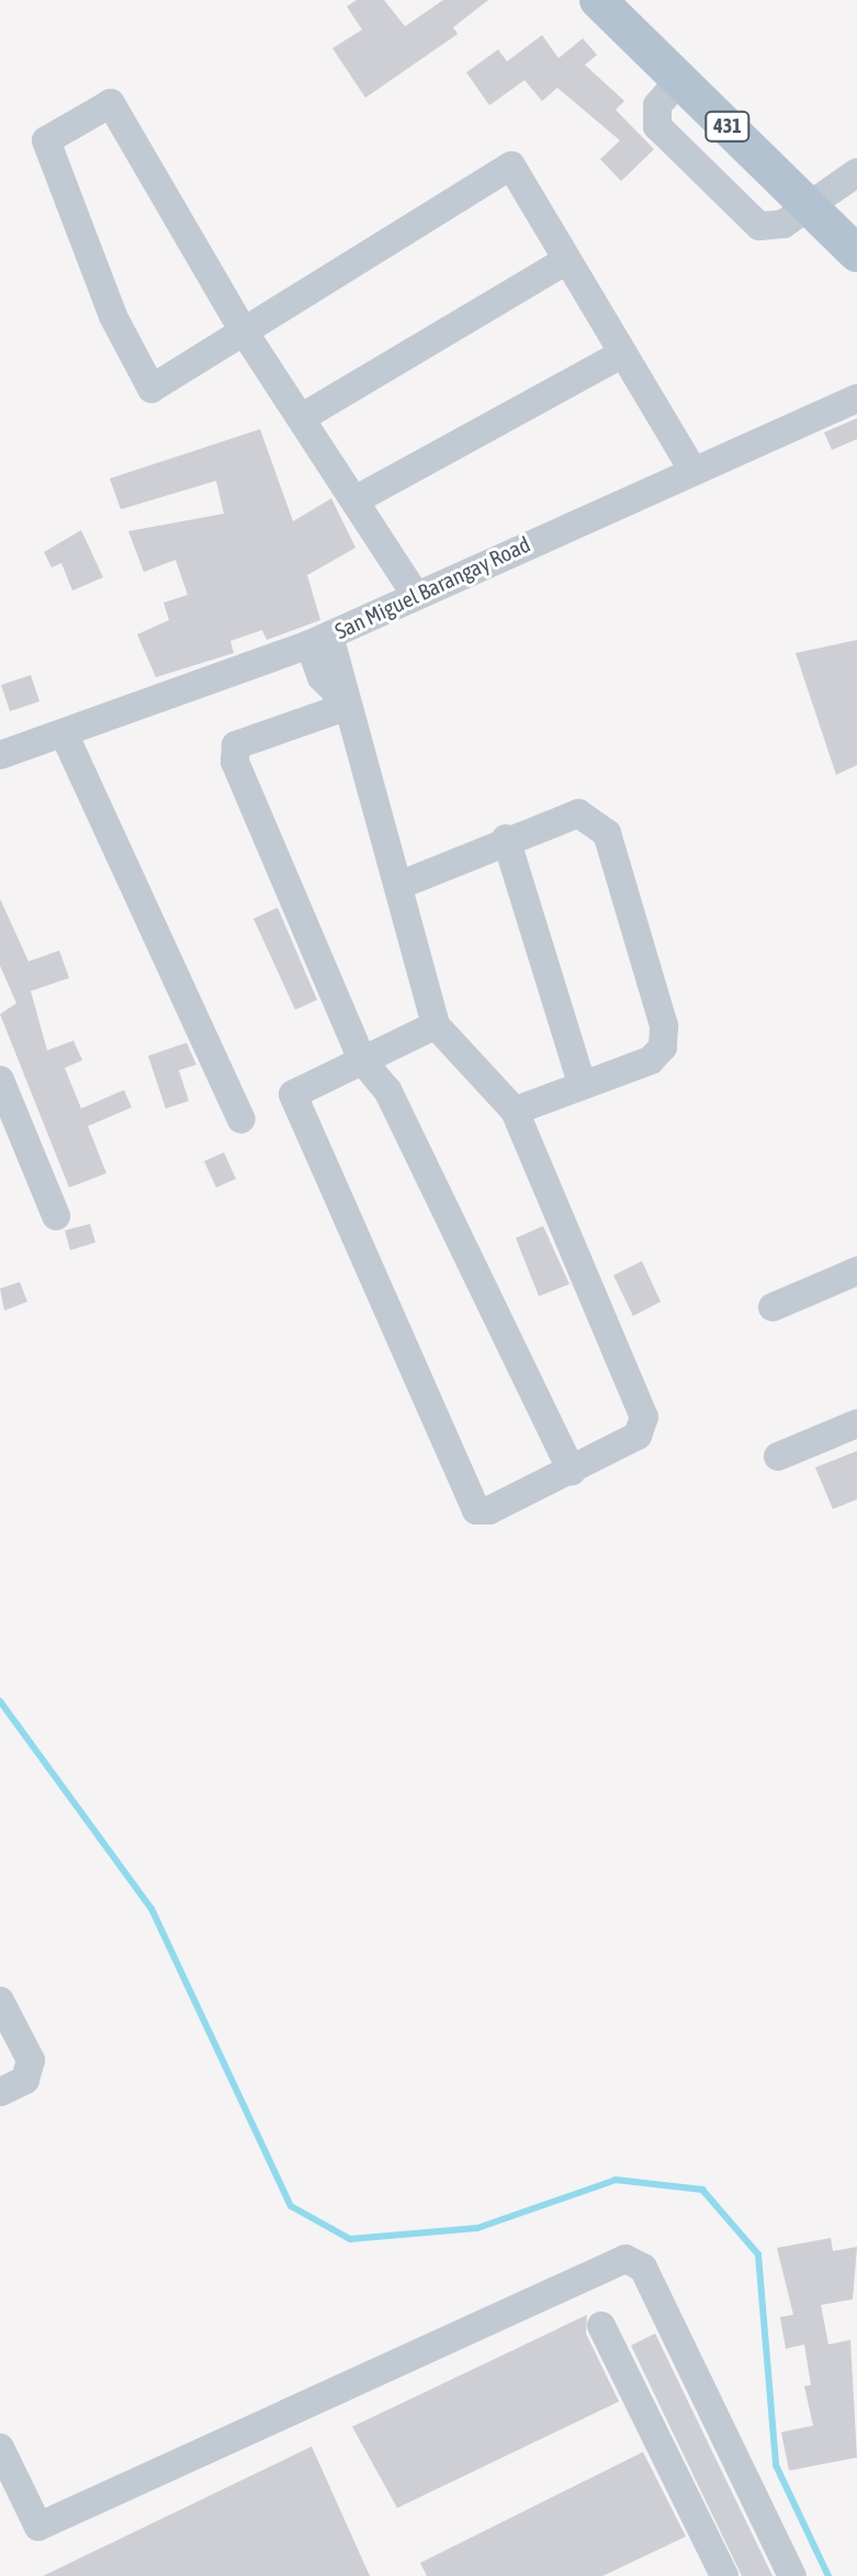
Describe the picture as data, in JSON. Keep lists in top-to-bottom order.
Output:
{
  "streets": {
    "main road": ["431"],
    "street": ["San Miguel Barangay Road"]
  }
}
